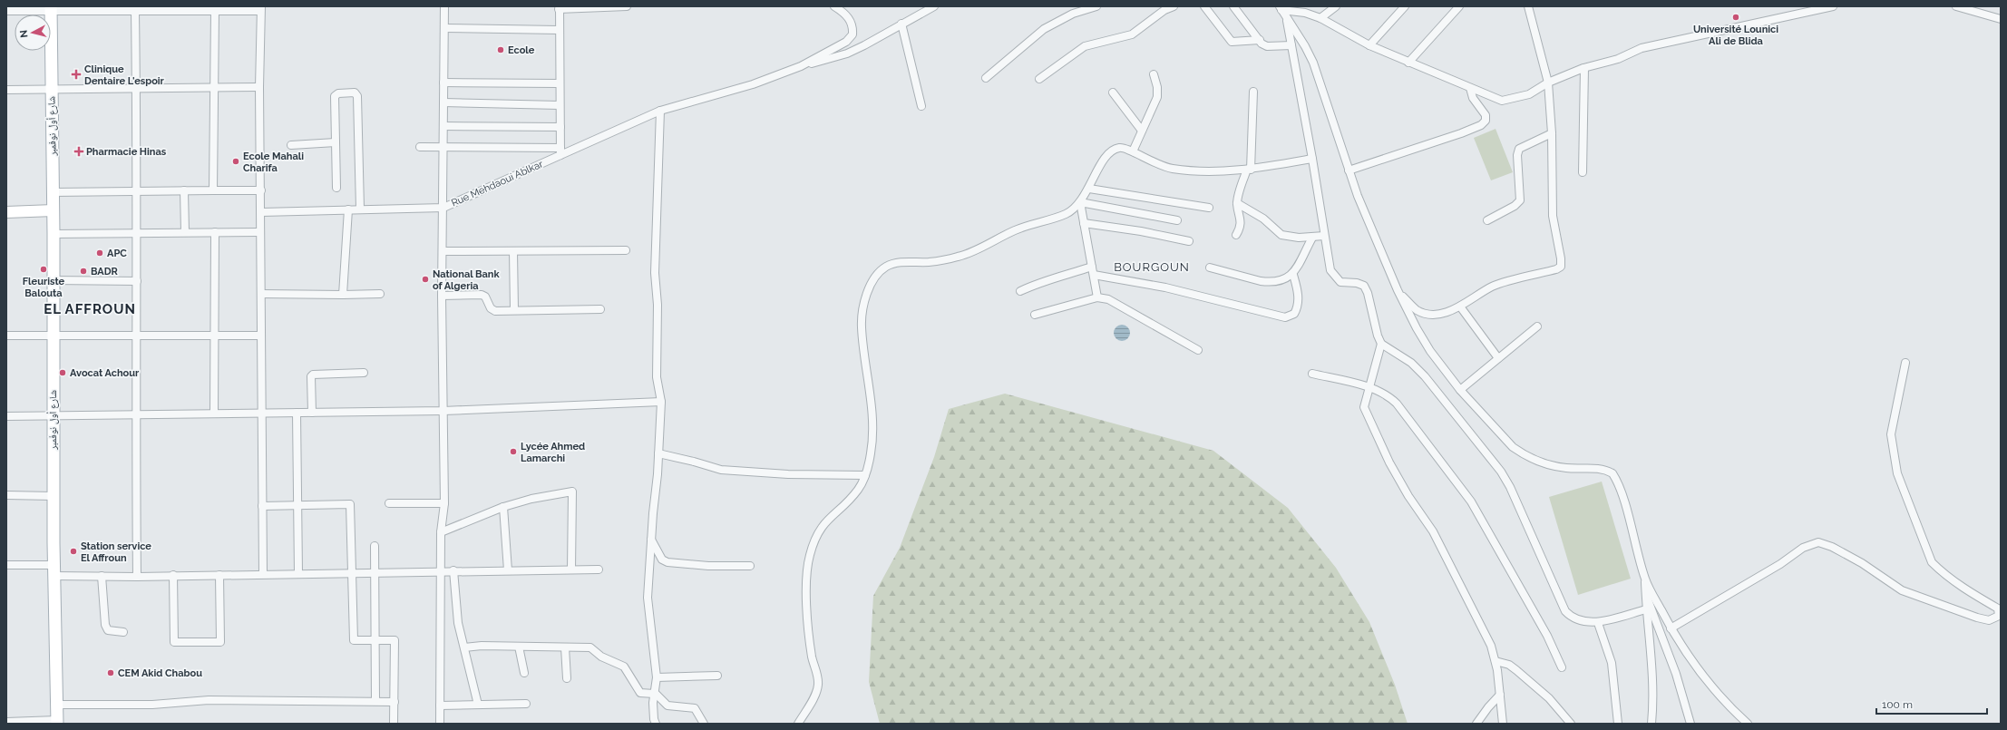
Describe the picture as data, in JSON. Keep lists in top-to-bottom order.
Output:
{
  "streets": {
    "main road": ["شارع أول نوفمبر"],
    "street": ["Rue Mehdaoui Ablkar"]
  },
  "districts": ["BOURGOUN", "EL AFFROUN"],
  "places": {
    "other": [
      "Université Lounici Ali de Blida",
      "Ecole",
      "Ecole Mahali Charifa",
      "APC",
      "Fleuriste Balouta",
      "BADR",
      "National Bank of Algeria",
      "Avocat Achour",
      "Lycée Ahmed Lamarchi",
      "Station service El Affroun",
      "CEM Akid Chabou"
    ],
    "health": ["Clinique Dentaire L'espoir", "Pharmacie Hinas"]
  },
  "scale_bar": "100 m",
  "north": "left"
}
